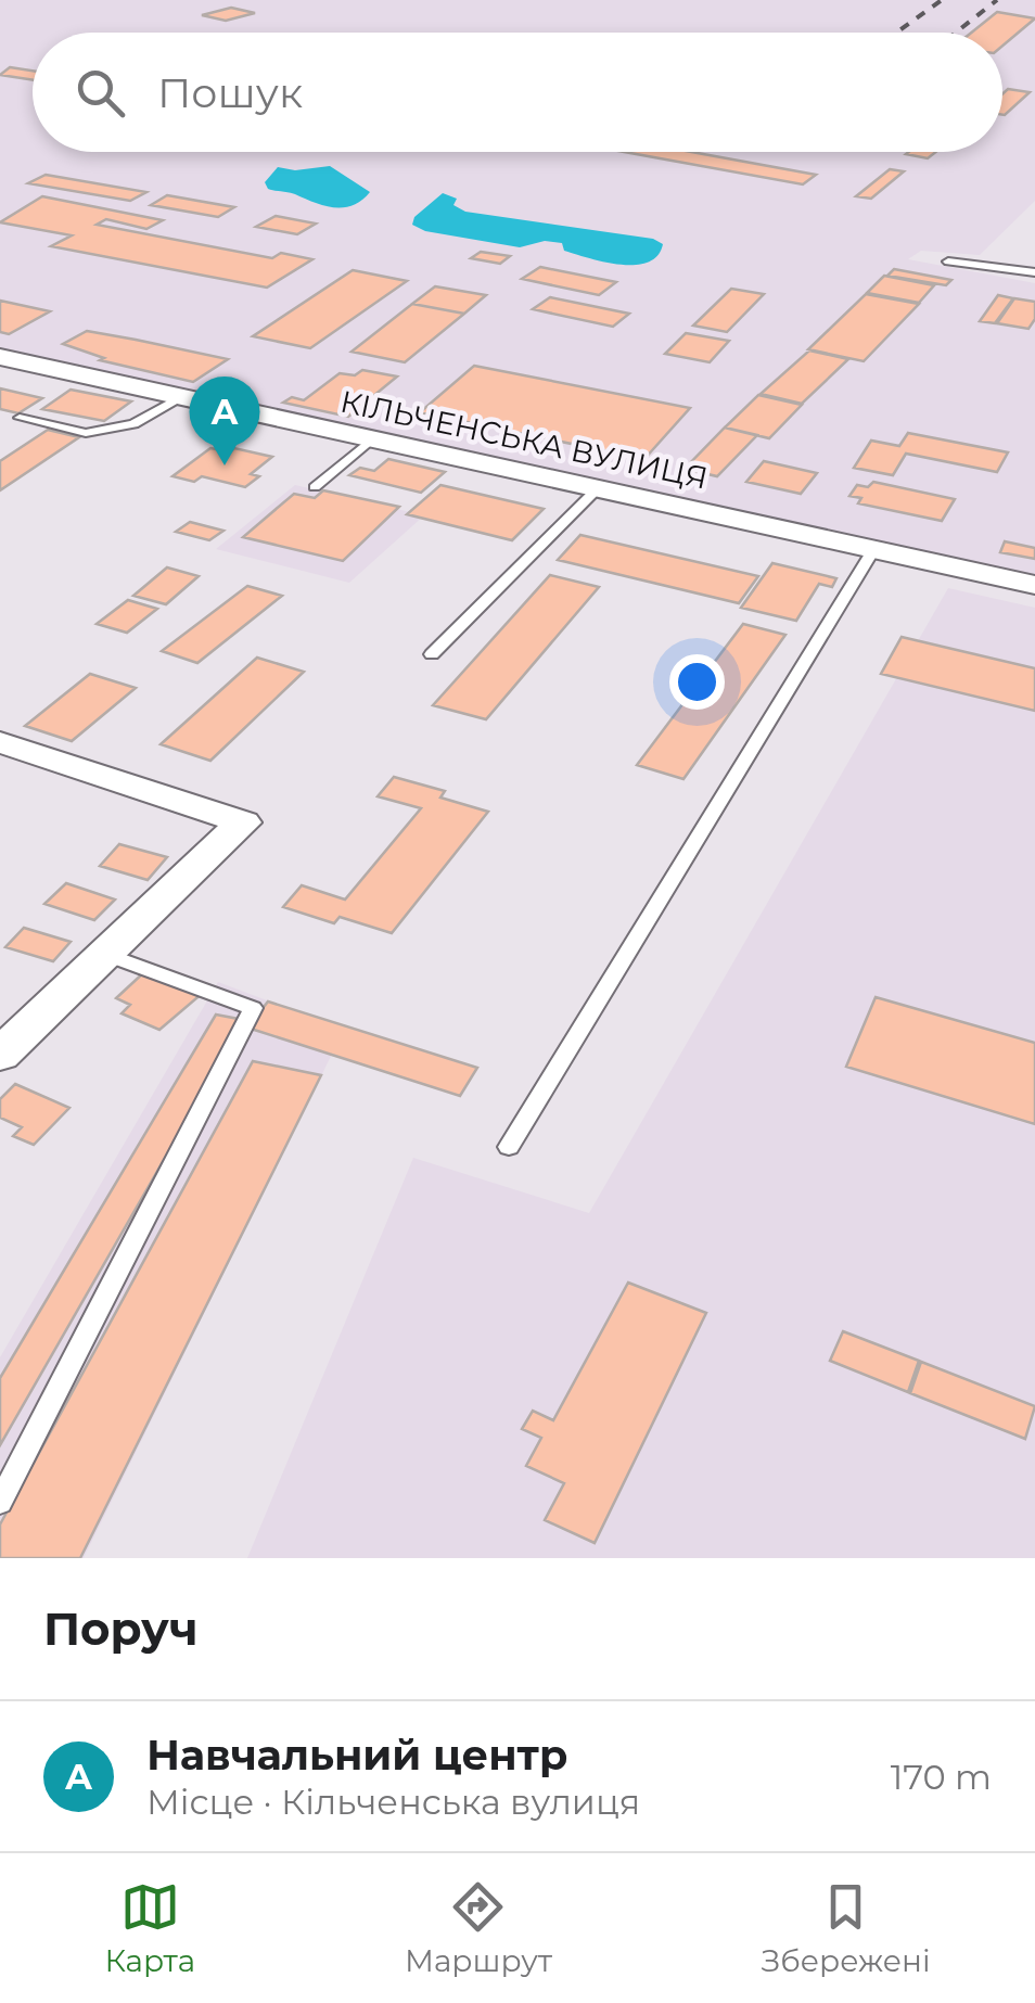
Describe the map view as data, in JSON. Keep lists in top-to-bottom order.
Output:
{
  "streets": {
    "street": ["КІЛЬЧЕНСЬКА ВУЛИЦЯ"]
  },
  "page": {
    "search": "Пошук",
    "pins": "A",
    "heading": "Поруч",
    "list": [
      {
        "mark": "A",
        "name": "Навчальний центр",
        "note": "Місце · Кільченська вулиця",
        "value": "170 m"
      }
    ],
    "nav": ["Карта", "Маршрут", "Збережені"]
  }
}
